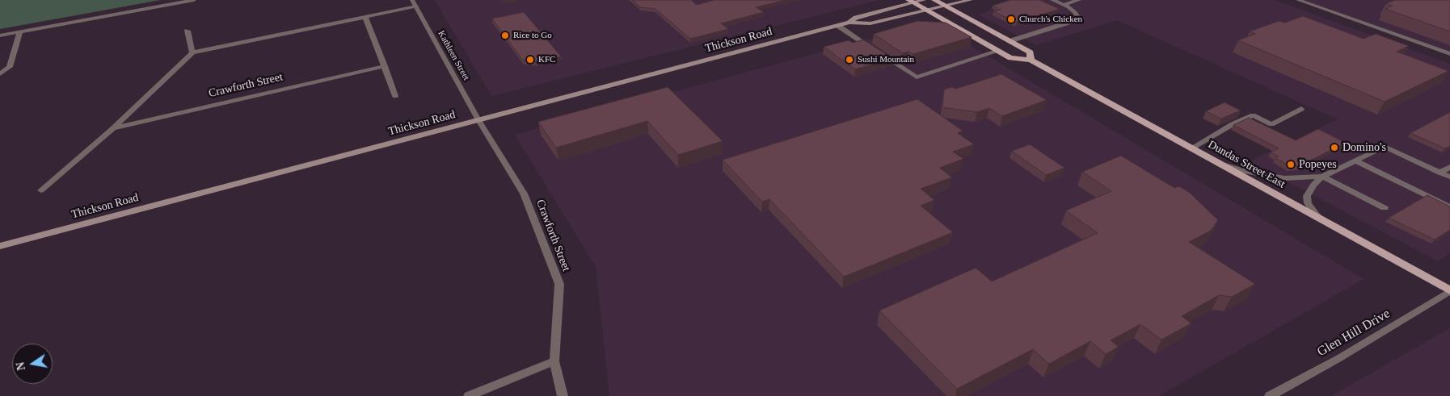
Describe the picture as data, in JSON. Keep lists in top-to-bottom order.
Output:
{
  "streets": {
    "main road": ["Thickson Road", "Dundas Street East"],
    "street": ["Kathleen Street", "Crawforth Street", "Glen Hill Drive"]
  },
  "crossings": [
    ["Thickson Road", "Kathleen Street"],
    ["Thickson Road", "Crawforth Street"],
    ["Thickson Road", "Dundas Street East"],
    ["Kathleen Street", "Crawforth Street"],
    ["Dundas Street East", "Glen Hill Drive"]
  ],
  "places": [
    "Church's Chicken",
    "Rice to Go",
    "KFC",
    "Sushi Mountain",
    "Domino's",
    "Popeyes"
  ],
  "north": "left"
}
